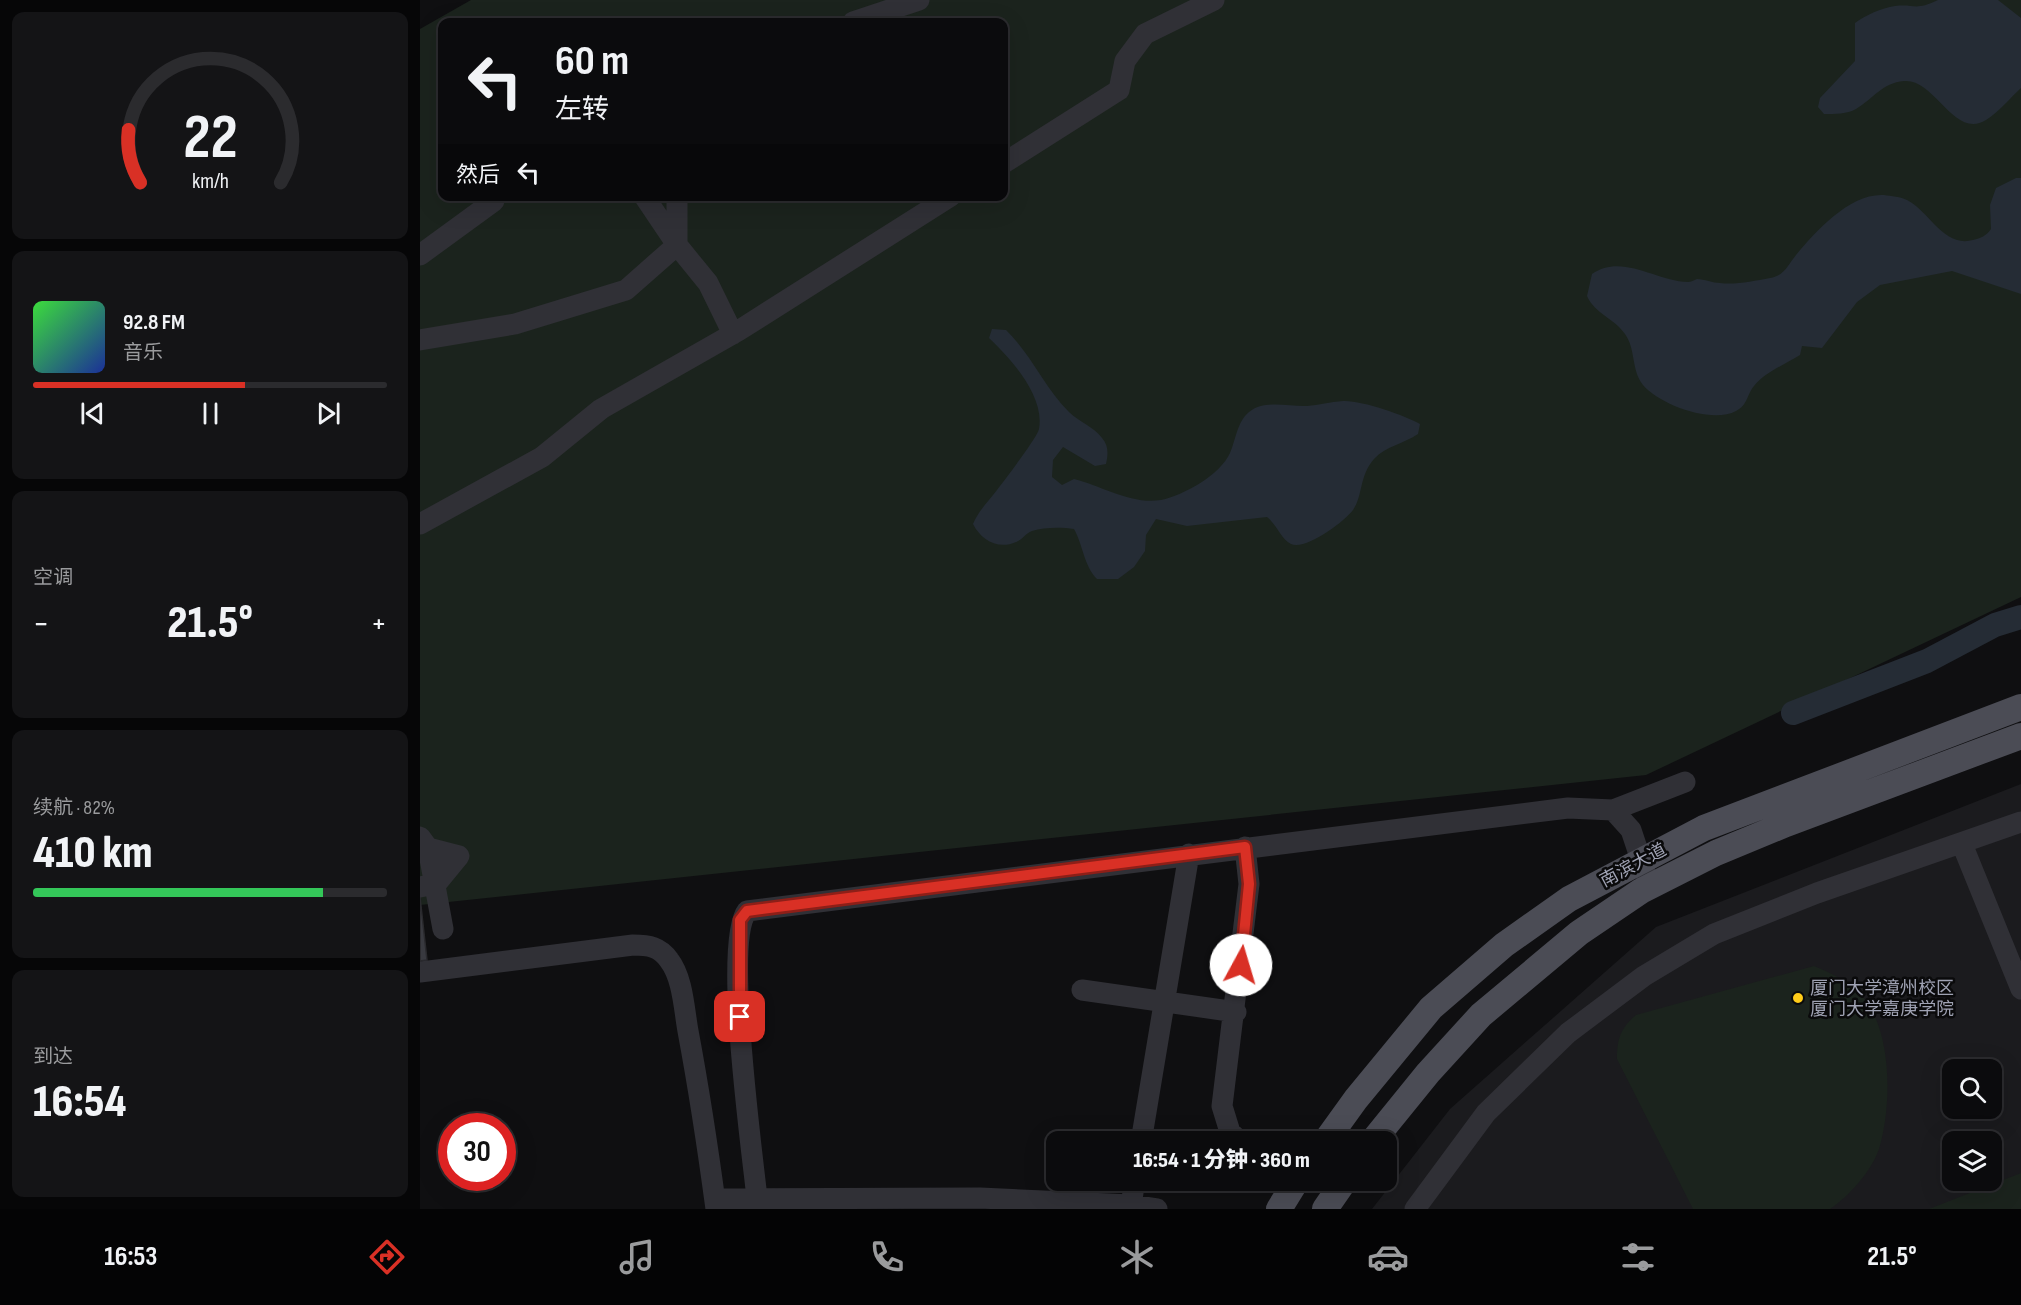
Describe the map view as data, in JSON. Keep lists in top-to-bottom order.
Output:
{
  "streets": {
    "main road": ["南滨大道"]
  },
  "places": ["厦门大学漳州校区 厦门大学嘉庚学院"],
  "page": {
    "turn": ["60 m", "左转"],
    "then": "然后",
    "song": ["92.8 FM", "音乐"],
    "tile": [
      "空调",
      ["续航 · 82%", "410 km"],
      ["到达", "16:54"]
    ],
    "heat": ["−", "21.5°", "+"],
    "limit": "30",
    "trip": "16:54 · 1 分钟 · 360 m",
    "tabs": ["16:53", "21.5°"],
    "gauge": ["22", "km/h"]
  }
}
